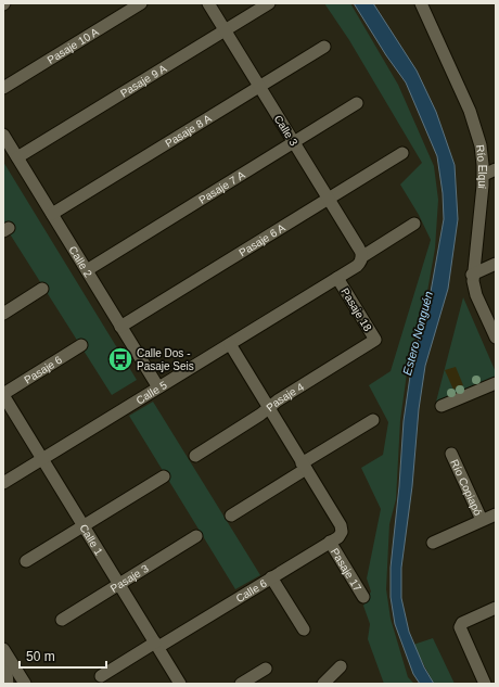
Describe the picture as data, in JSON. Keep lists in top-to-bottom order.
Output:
{
  "streets": {
    "street": [
      "Pasaje 10 A",
      "Pasaje 9 A",
      "Pasaje 8 A",
      "Calle 3",
      "Río Elqui",
      "Pasaje 7 A",
      "Pasaje 6 A",
      "Calle 2",
      "Pasaje 18",
      "Pasaje 6",
      "Calle 5",
      "Pasaje 4",
      "Río Copiapó",
      "Calle 1",
      "Pasaje 17",
      "Pasaje 3",
      "Calle 6"
    ]
  },
  "crossings": [
    ["Pasaje 9 A", "Calle 3"],
    ["Pasaje 9 A", "Calle 2"],
    ["Pasaje 8 A", "Calle 3"],
    ["Pasaje 8 A", "Calle 2"],
    ["Calle 3", "Pasaje 7 A"],
    ["Calle 3", "Pasaje 6 A"],
    ["Calle 3", "Calle 5"],
    ["Pasaje 7 A", "Calle 2"],
    ["Pasaje 6 A", "Calle 2"],
    ["Calle 2", "Calle 5"],
    ["Pasaje 18", "Calle 5"],
    ["Pasaje 18", "Pasaje 4"],
    ["Pasaje 6", "Calle 1"],
    ["Calle 5", "Calle 1"],
    ["Calle 1", "Pasaje 3"],
    ["Calle 1", "Calle 6"],
    ["Pasaje 17", "Calle 6"]
  ],
  "water": ["Estero Nonguén"],
  "places": {
    "bus stop": ["Calle Dos - Pasaje Seis"]
  },
  "scale_bar": "50 m"
}
